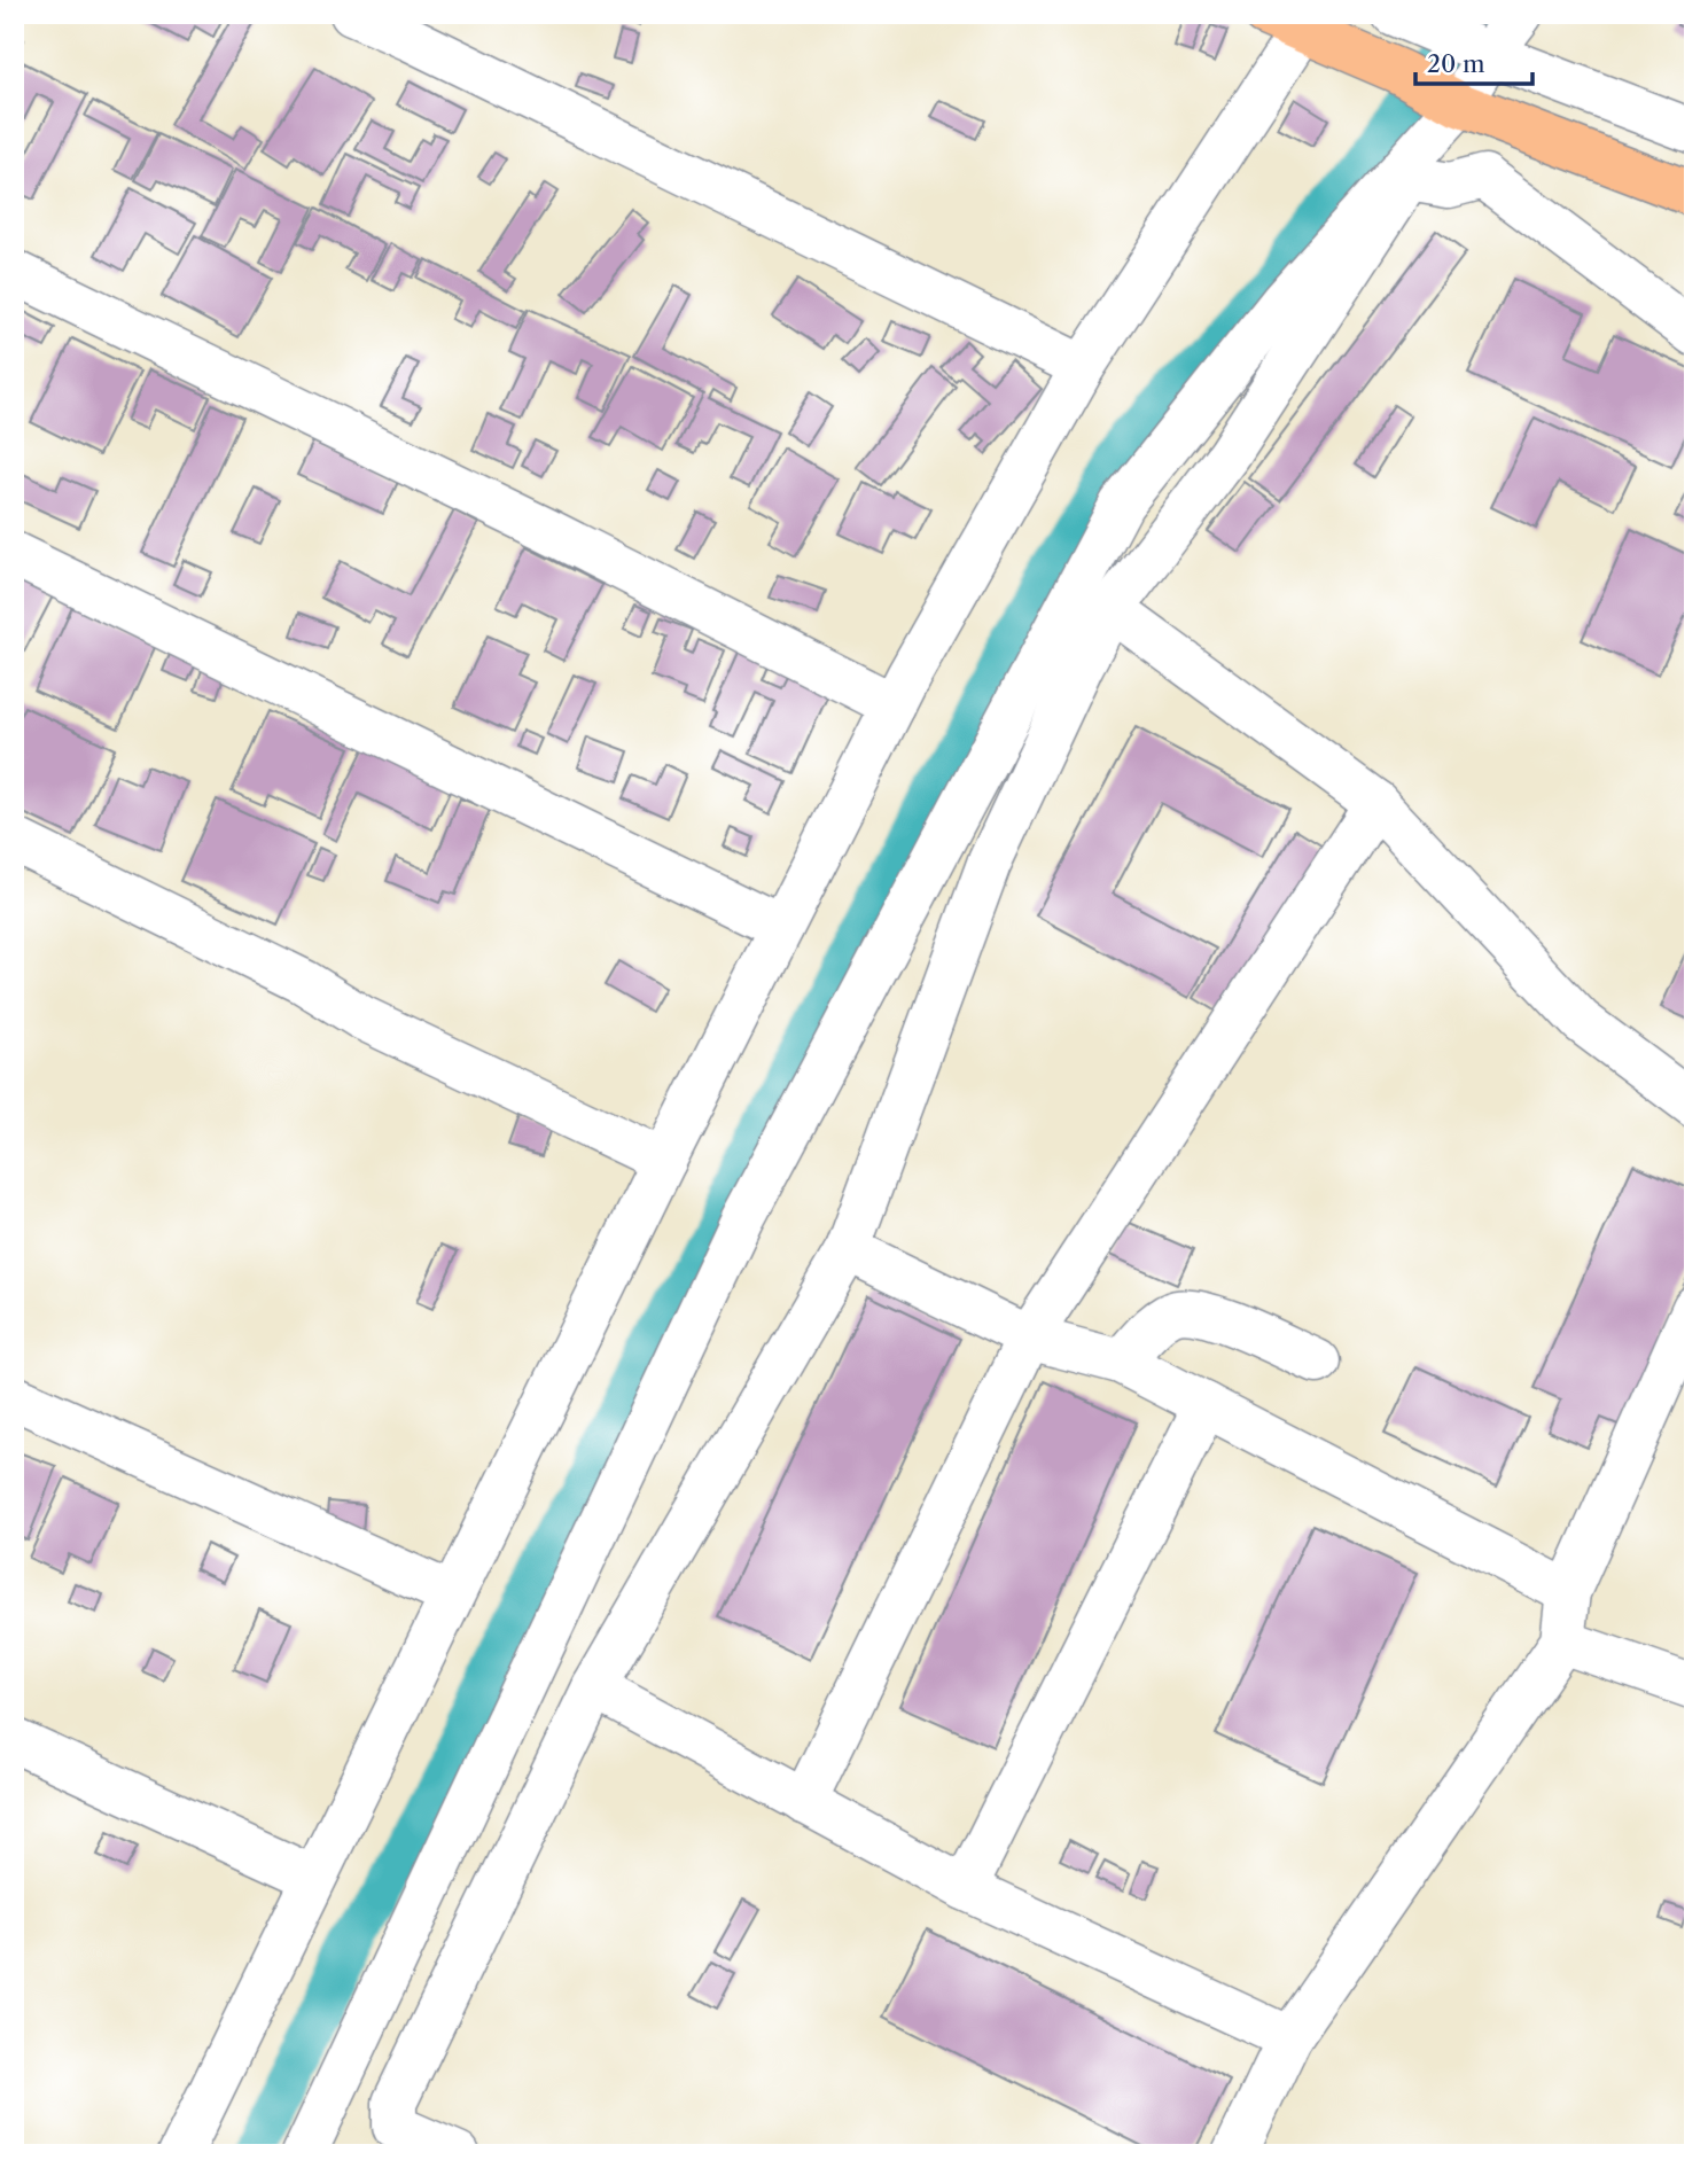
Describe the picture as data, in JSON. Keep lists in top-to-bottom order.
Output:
{
  "scale_bar": "20 m"
}
